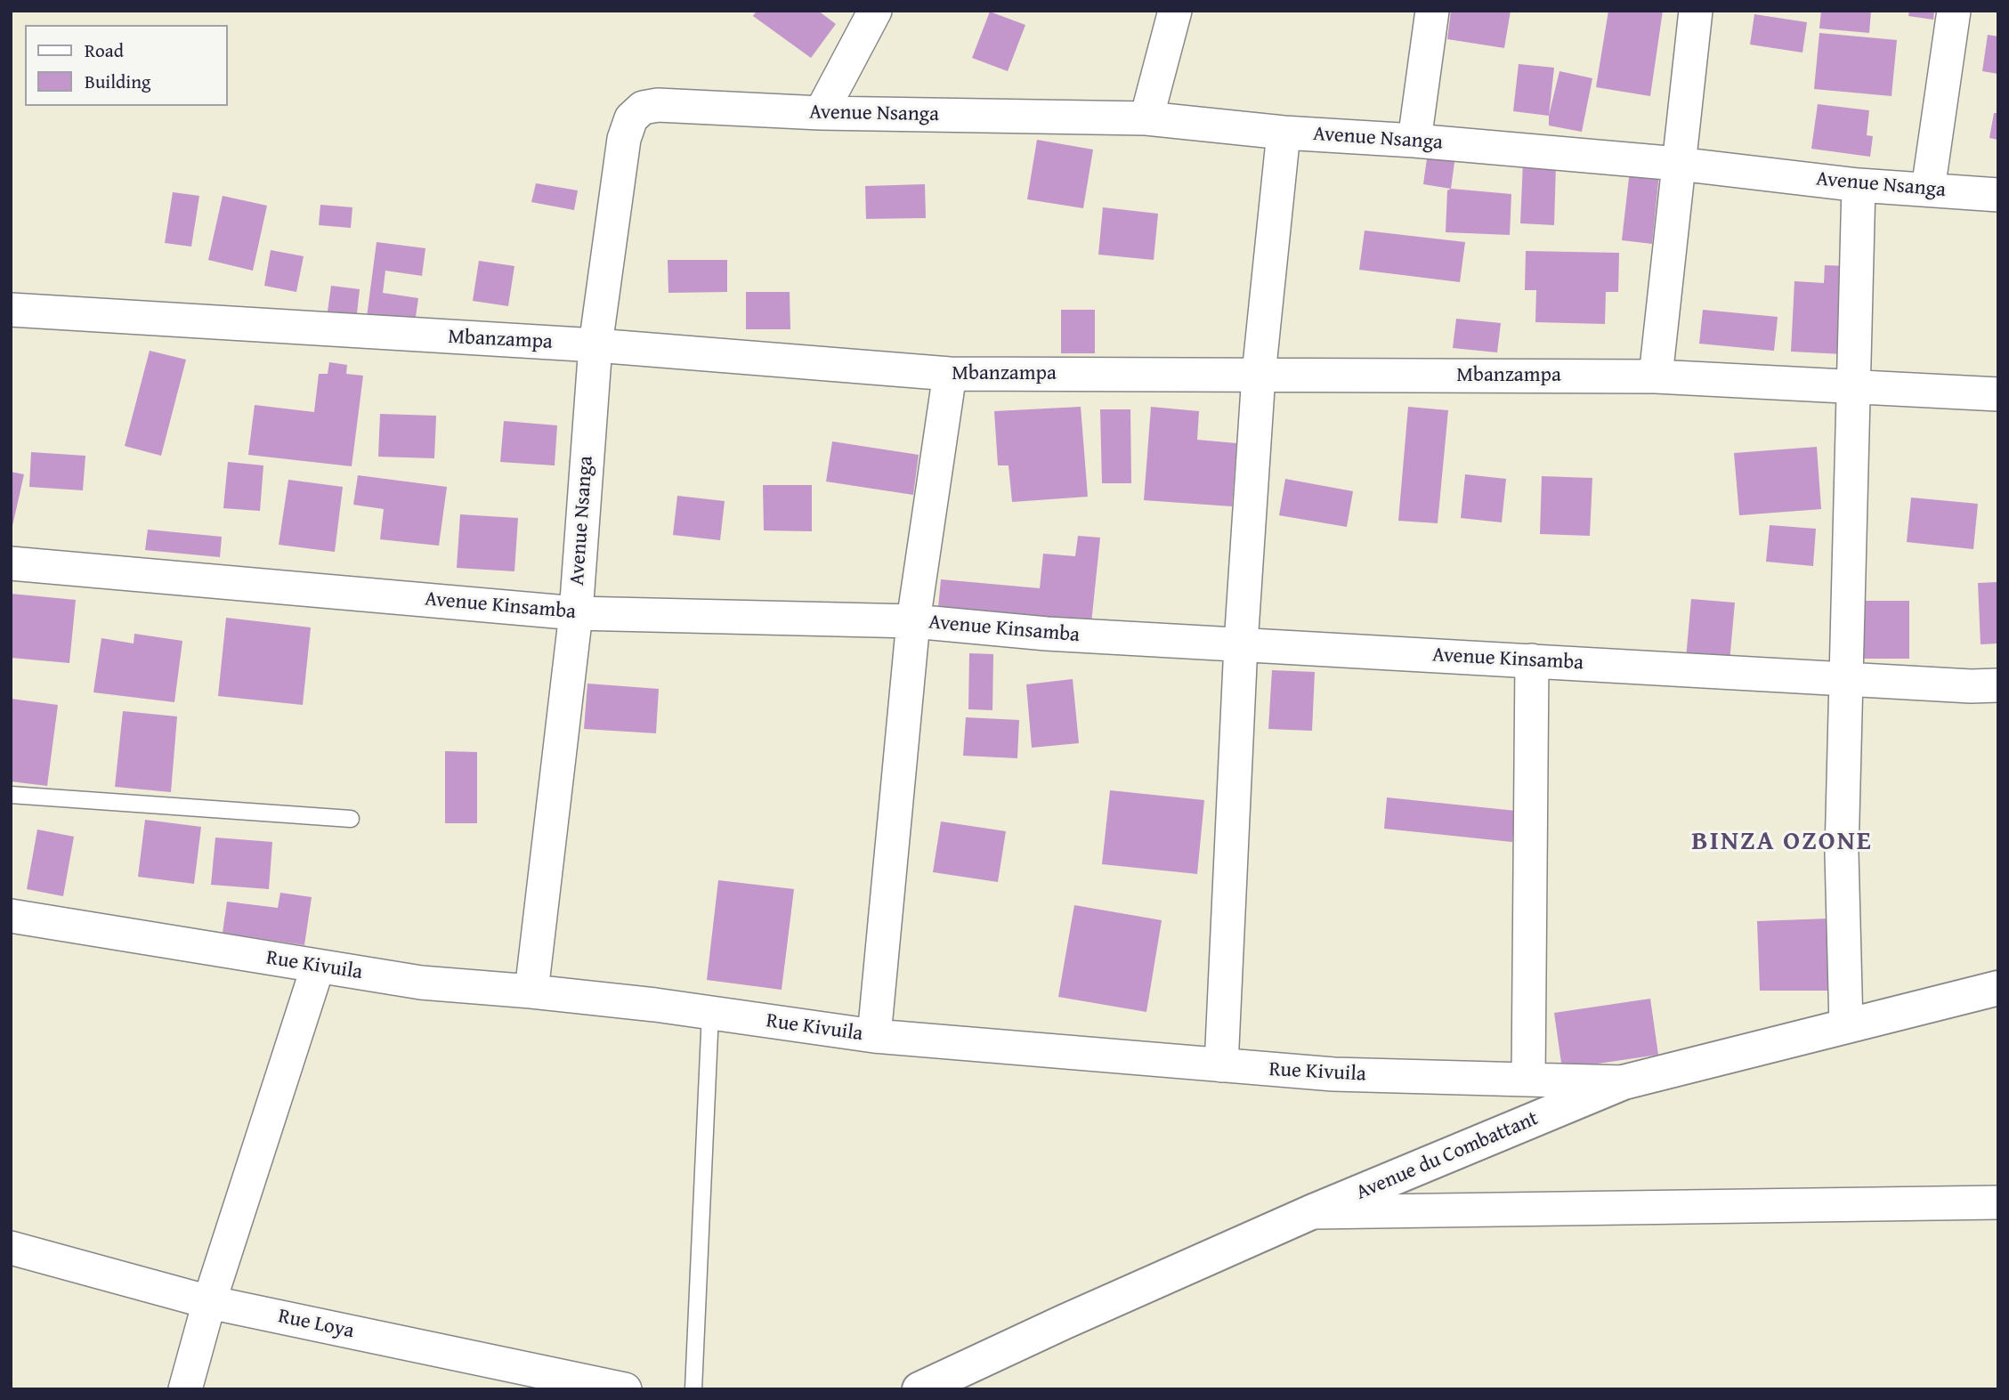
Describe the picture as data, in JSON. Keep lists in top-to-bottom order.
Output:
{
  "streets": {
    "street": [
      "Avenue Nsanga",
      "Mbanzampa",
      "Avenue Kinsamba",
      "Rue Kivuila",
      "Avenue du Combattant",
      "Rue Loya"
    ]
  },
  "crossings": [
    ["Avenue Nsanga", "Mbanzampa"],
    ["Avenue Nsanga", "Avenue Kinsamba"],
    ["Avenue Nsanga", "Rue Kivuila"],
    ["Rue Kivuila", "Avenue du Combattant"]
  ],
  "districts": ["BINZA OZONE"],
  "legend": ["Road", "Building"]
}
